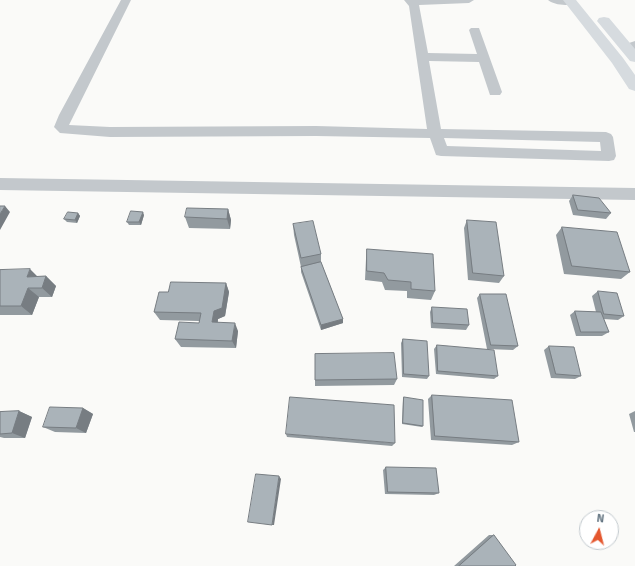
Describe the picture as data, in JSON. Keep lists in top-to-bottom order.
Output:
{
  "north": "top"
}
